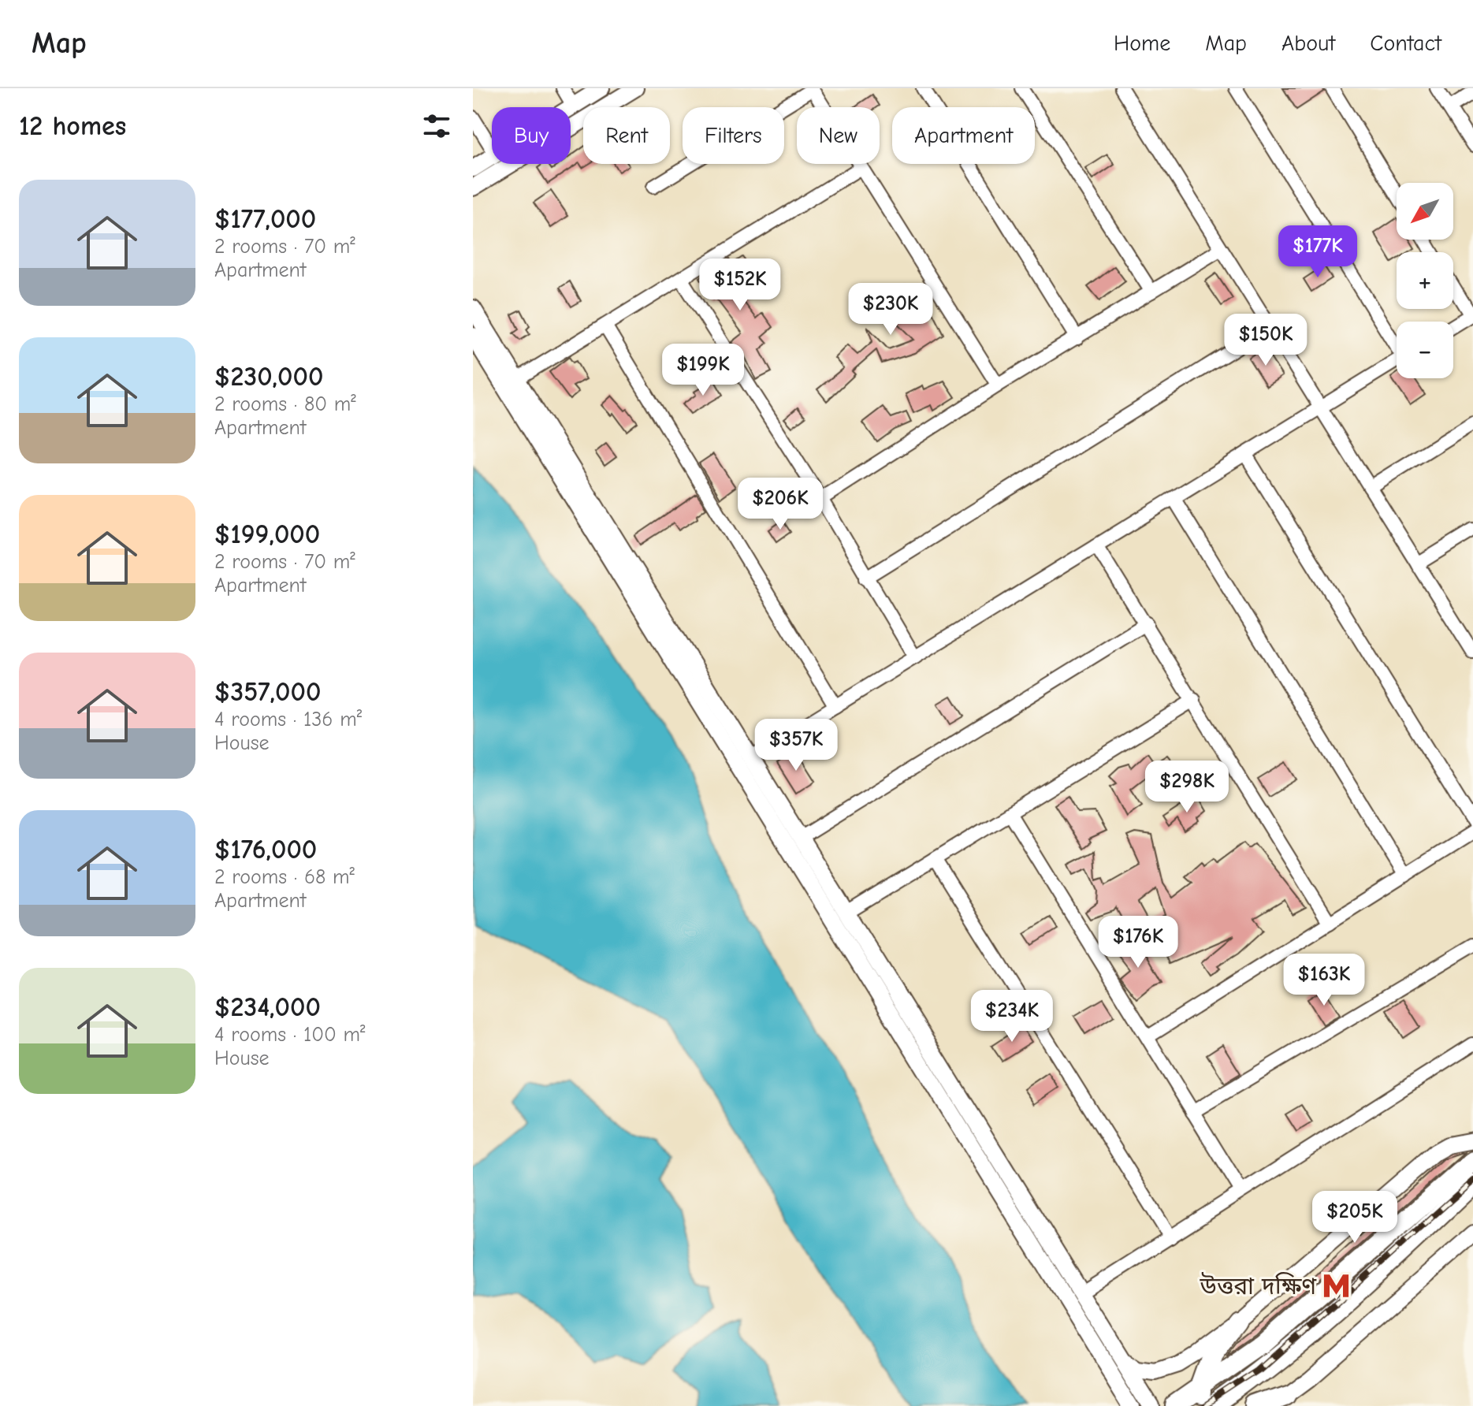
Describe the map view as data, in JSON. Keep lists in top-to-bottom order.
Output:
{
  "places": {
    "metro station": ["উত্তরা দক্ষিণ"]
  },
  "north": "bottom left",
  "page": {
    "header": "Map",
    "nav": [
      "Home",
      "Map",
      "About",
      "Contact"
    ],
    "heading": "12 homes",
    "chip": [
      "Buy",
      "Rent",
      "Filters",
      "New",
      "Apartment"
    ],
    "list": [
      {
        "name": "$177,000",
        "note": "2 rooms · 70 m² · Apartment"
      },
      {
        "name": "$230,000",
        "note": "2 rooms · 80 m² · Apartment"
      },
      {
        "name": "$199,000",
        "note": "2 rooms · 70 m² · Apartment"
      },
      {
        "name": "$357,000",
        "note": "4 rooms · 136 m² · House"
      },
      {
        "name": "$176,000",
        "note": "2 rooms · 68 m² · Apartment"
      },
      {
        "name": "$234,000",
        "note": "4 rooms · 100 m² · House"
      }
    ],
    "map_buttons": ["+", "−"],
    "price": [
      "$177K",
      "$152K",
      "$230K",
      "$150K",
      "$199K",
      "$206K",
      "$357K",
      "$298K",
      "$176K",
      "$163K",
      "$234K",
      "$205K"
    ]
  }
}
